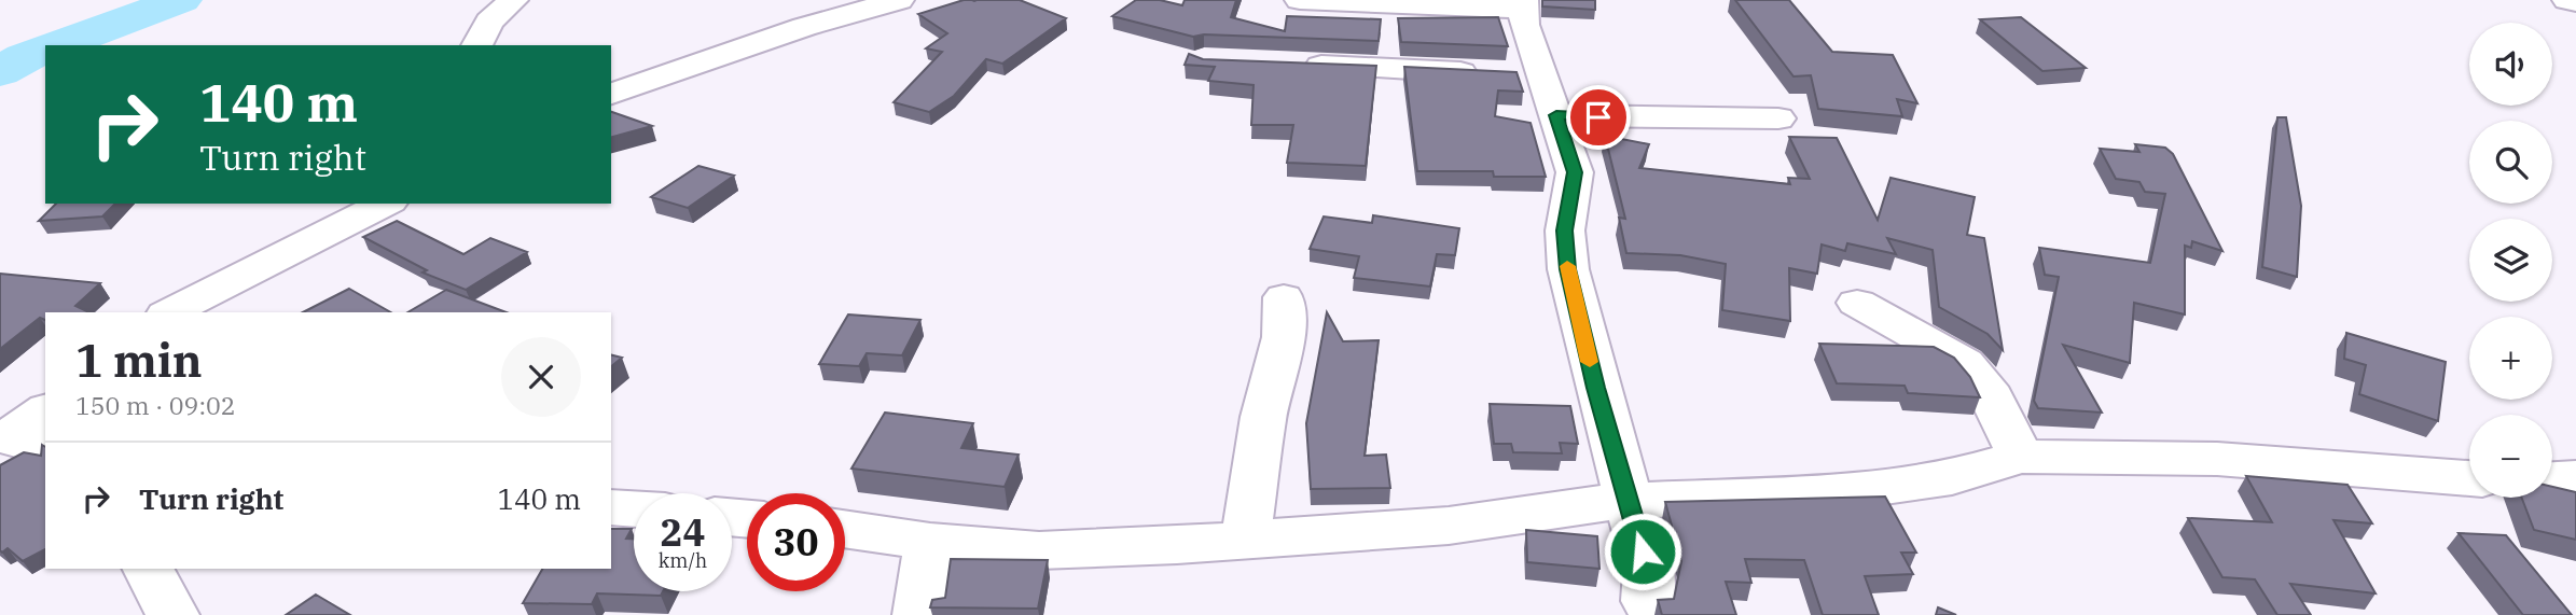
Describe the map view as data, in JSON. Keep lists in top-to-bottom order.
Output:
{
  "page": {
    "map_buttons": ["+", "−"],
    "turn": ["140 m", "Turn right"],
    "heading": ["1 min", "150 m · 09:02"],
    "list": [
      {
        "name": "Turn right",
        "value": "140 m"
      }
    ],
    "speed": "24 km/h",
    "limit": "30"
  }
}
